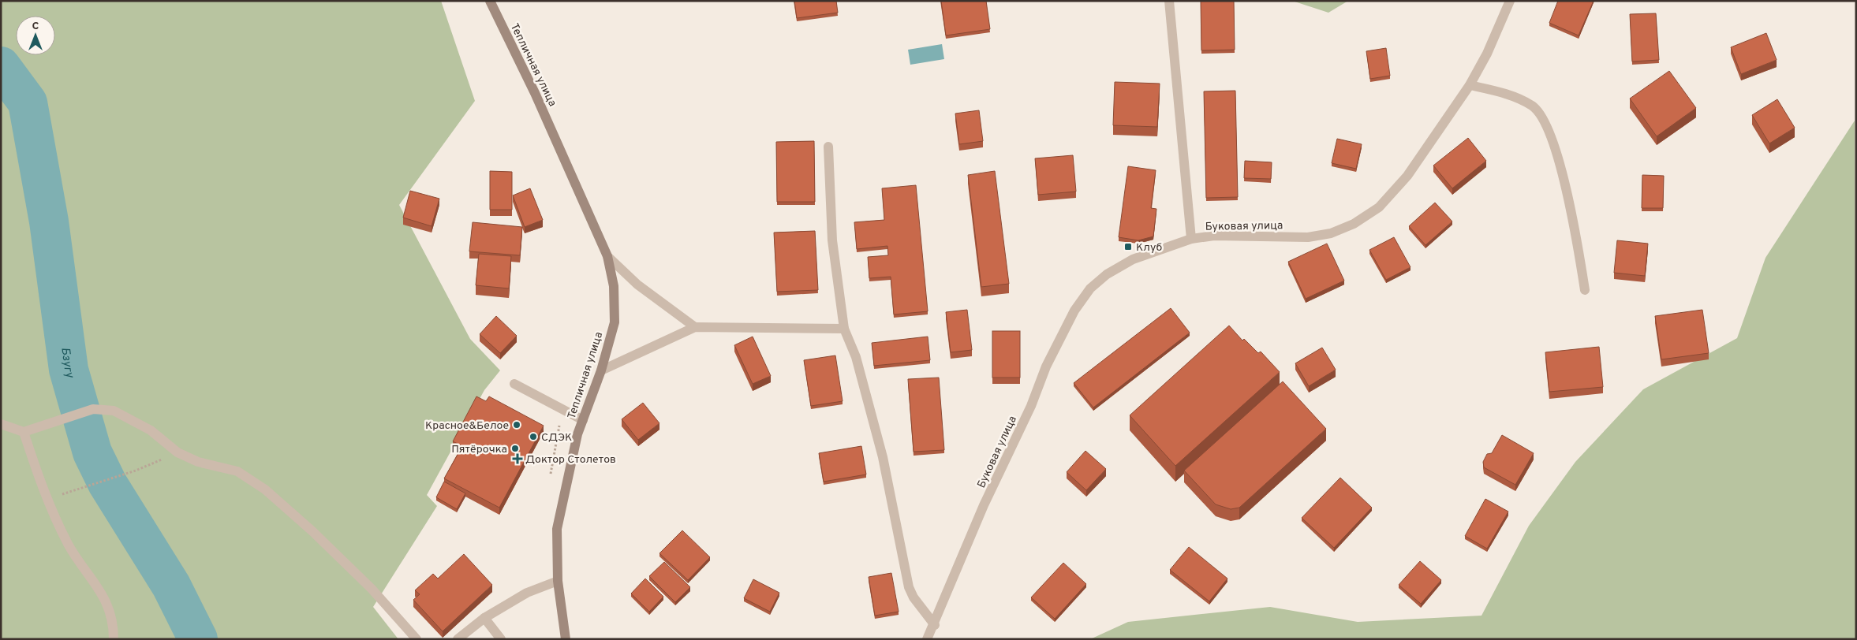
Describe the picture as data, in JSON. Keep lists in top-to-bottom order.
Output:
{
  "streets": {
    "street": ["Тепличная улица", "Буковая улица"]
  },
  "water": ["Бзугу"],
  "places": {
    "transit": ["Клуб"],
    "other": ["Красное&Белое", "СДЭК", "Пятёрочка"],
    "health": ["Доктор Столетов"]
  },
  "north": "top"
}
